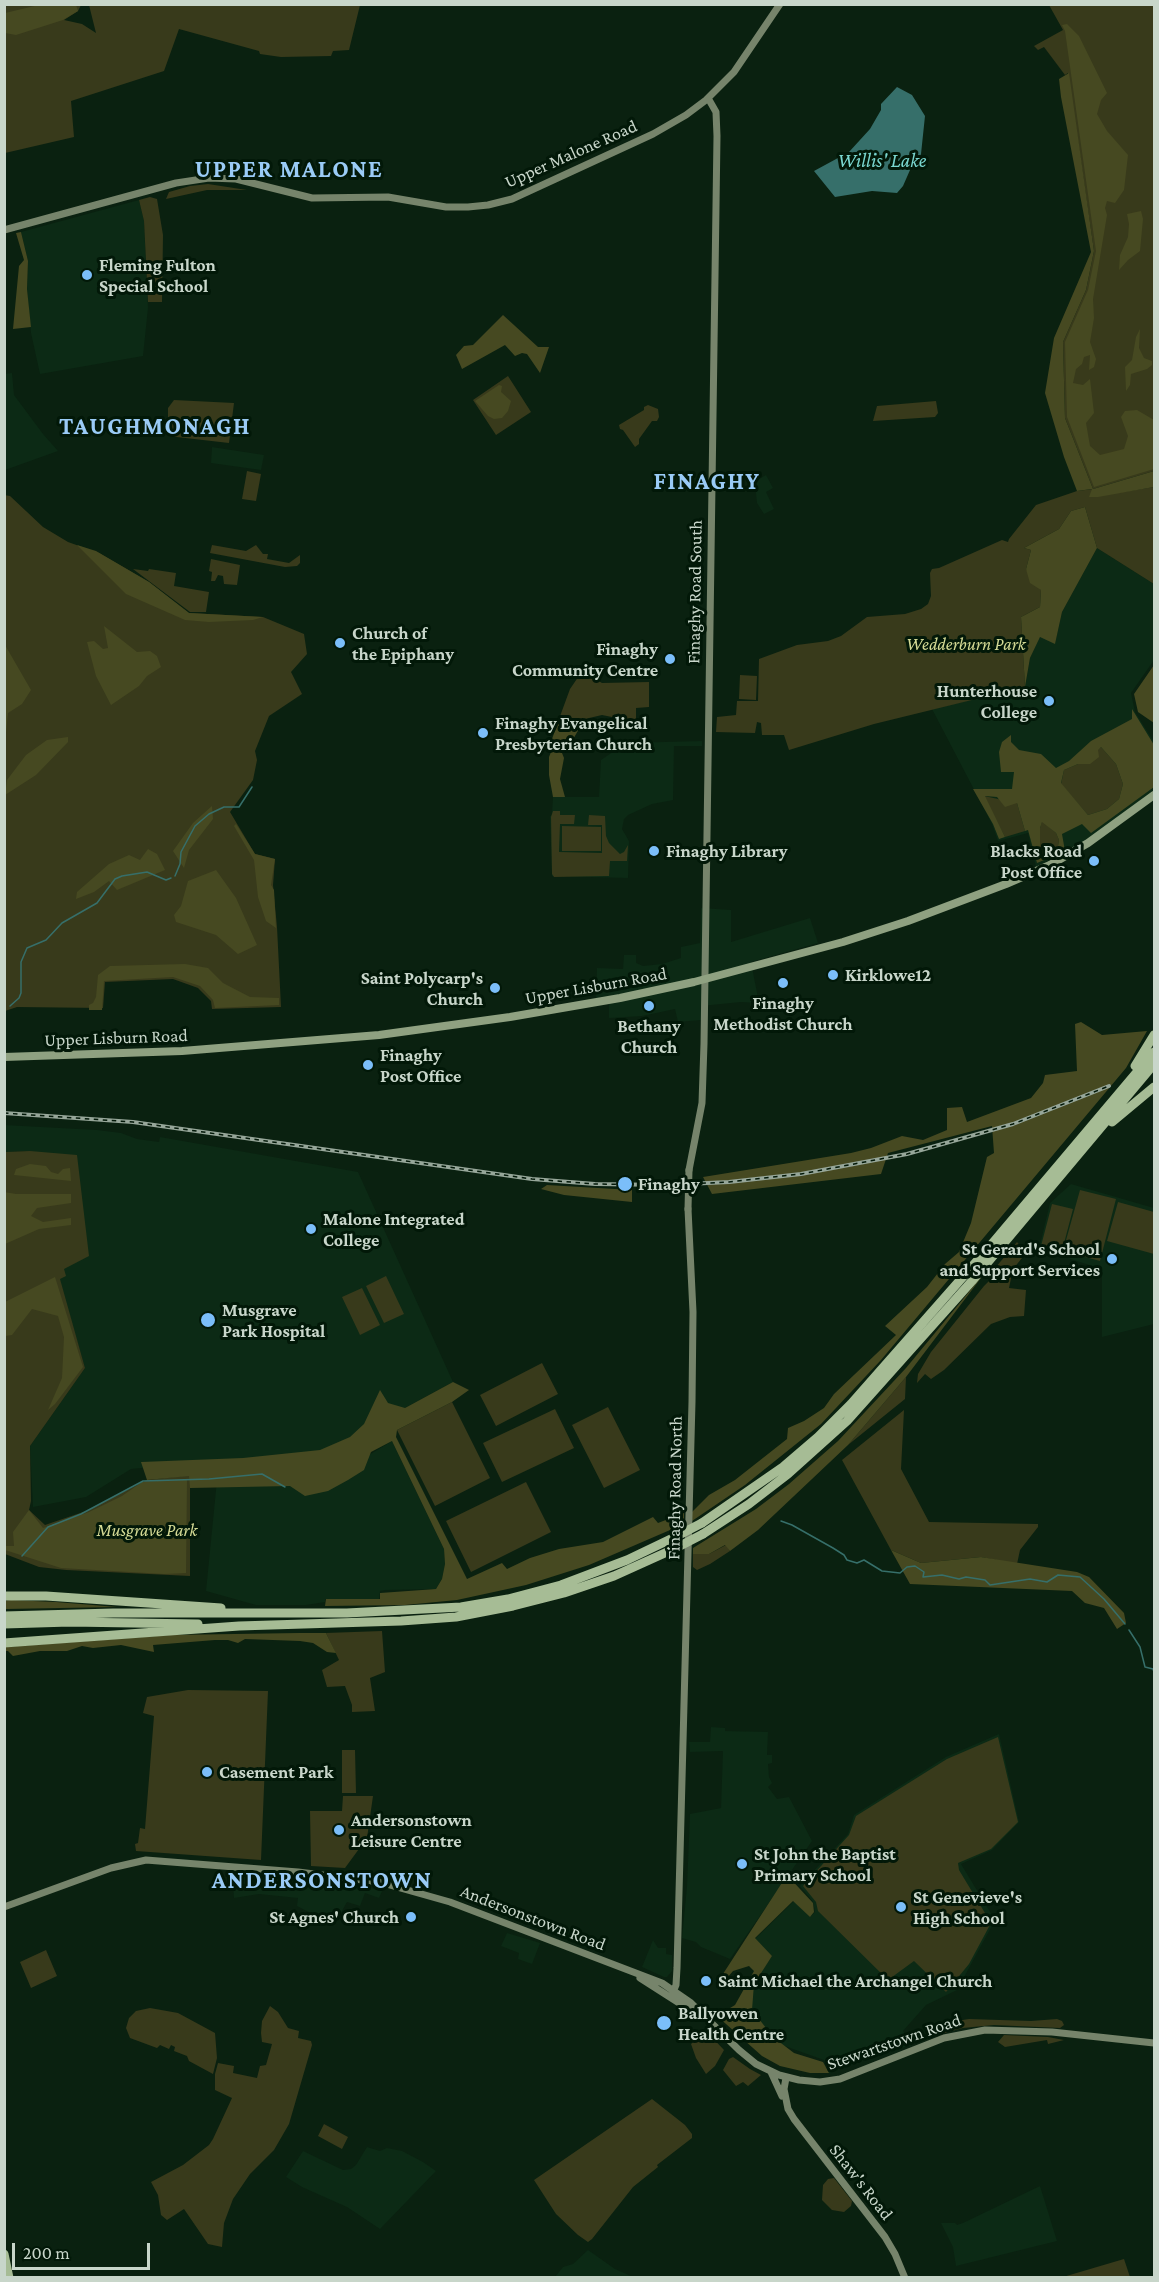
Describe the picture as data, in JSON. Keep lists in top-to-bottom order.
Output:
{
  "streets": {
    "main road": ["Upper Lisburn Road"],
    "street": [
      "Upper Malone Road",
      "Finaghy Road South",
      "Finaghy Road North",
      "Andersonstown Road",
      "Stewartstown Road",
      "Shaw's Road"
    ]
  },
  "crossings": [
    ["Upper Malone Road", "Finaghy Road South"],
    ["Finaghy Road South", "Upper Lisburn Road"],
    ["Finaghy Road South", "Finaghy Road North"],
    ["Upper Lisburn Road", "Finaghy Road North"],
    ["Finaghy Road North", "Andersonstown Road"],
    ["Andersonstown Road", "Stewartstown Road"],
    ["Andersonstown Road", "Shaw's Road"],
    ["Stewartstown Road", "Shaw's Road"]
  ],
  "districts": [
    "UPPER MALONE",
    "TAUGHMONAGH",
    "FINAGHY",
    "ANDERSONSTOWN"
  ],
  "water": ["Willis' Lake"],
  "parks": ["Wedderburn Park", "Musgrave Park"],
  "places": [
    "Fleming Fulton Special School",
    "Church of the Epiphany",
    "Finaghy Community Centre",
    "Hunterhouse College",
    "Finaghy Evangelical Presbyterian Church",
    "Finaghy Library",
    "Blacks Road Post Office",
    "Kirklowe12",
    "Finaghy Methodist Church",
    "Saint Polycarp's Church",
    "Bethany Church",
    "Finaghy Post Office",
    "Finaghy",
    "Malone Integrated College",
    "St Gerard's School and Support Services",
    "Musgrave Park Hospital",
    "Casement Park",
    "Andersonstown Leisure Centre",
    "St John the Baptist Primary School",
    "St Genevieve's High School",
    "St Agnes' Church",
    "Saint Michael the Archangel Church",
    "Ballyowen Health Centre"
  ],
  "scale_bar": "200 m"
}
